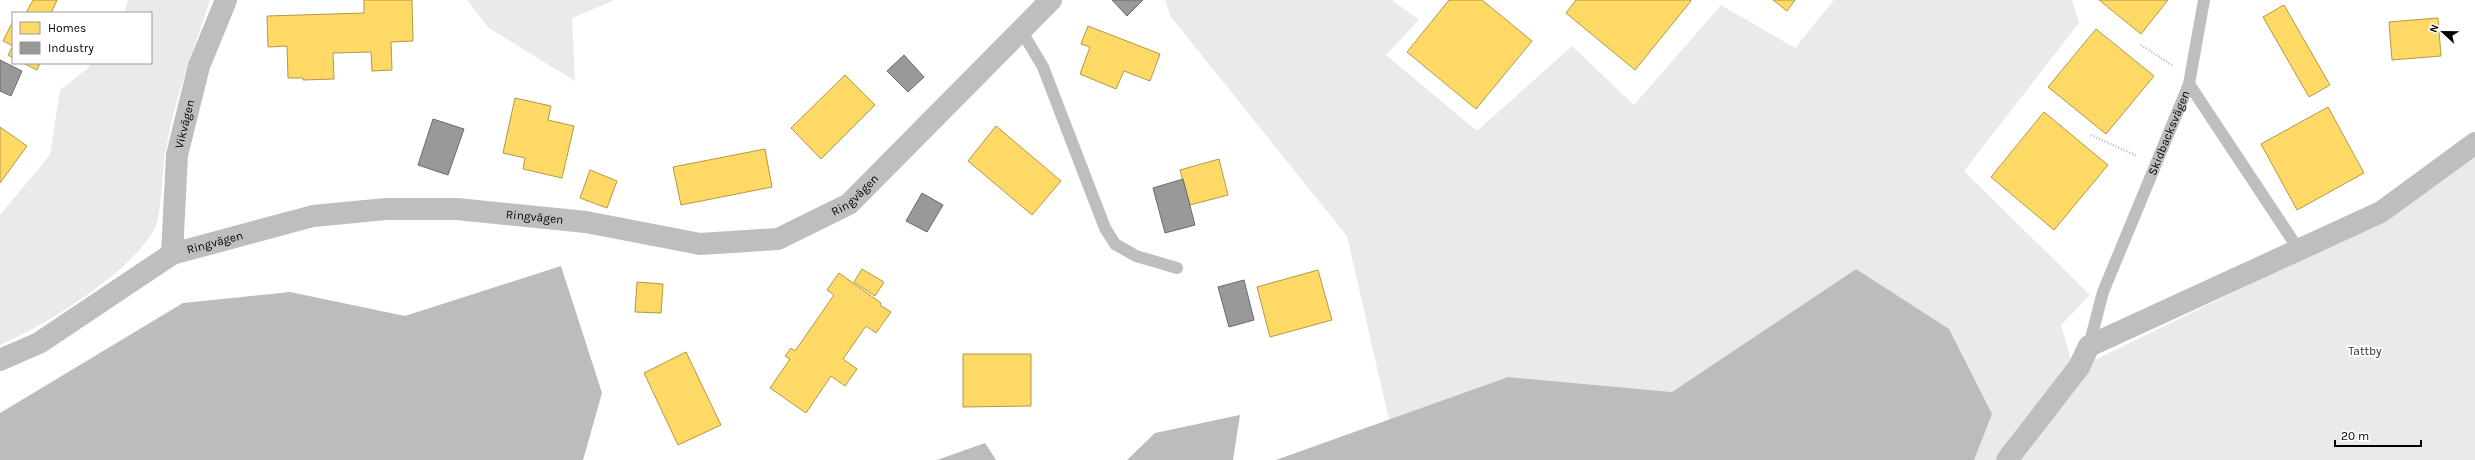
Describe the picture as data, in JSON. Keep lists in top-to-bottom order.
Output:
{
  "streets": {
    "street": ["Vikvägen", "Skidbacksvägen", "Ringvägen"]
  },
  "crossings": [
    ["Vikvägen", "Ringvägen"]
  ],
  "parks": ["Tattby"],
  "legend": ["Homes", "Industry"],
  "scale_bar": "20 m",
  "north": "left"
}
